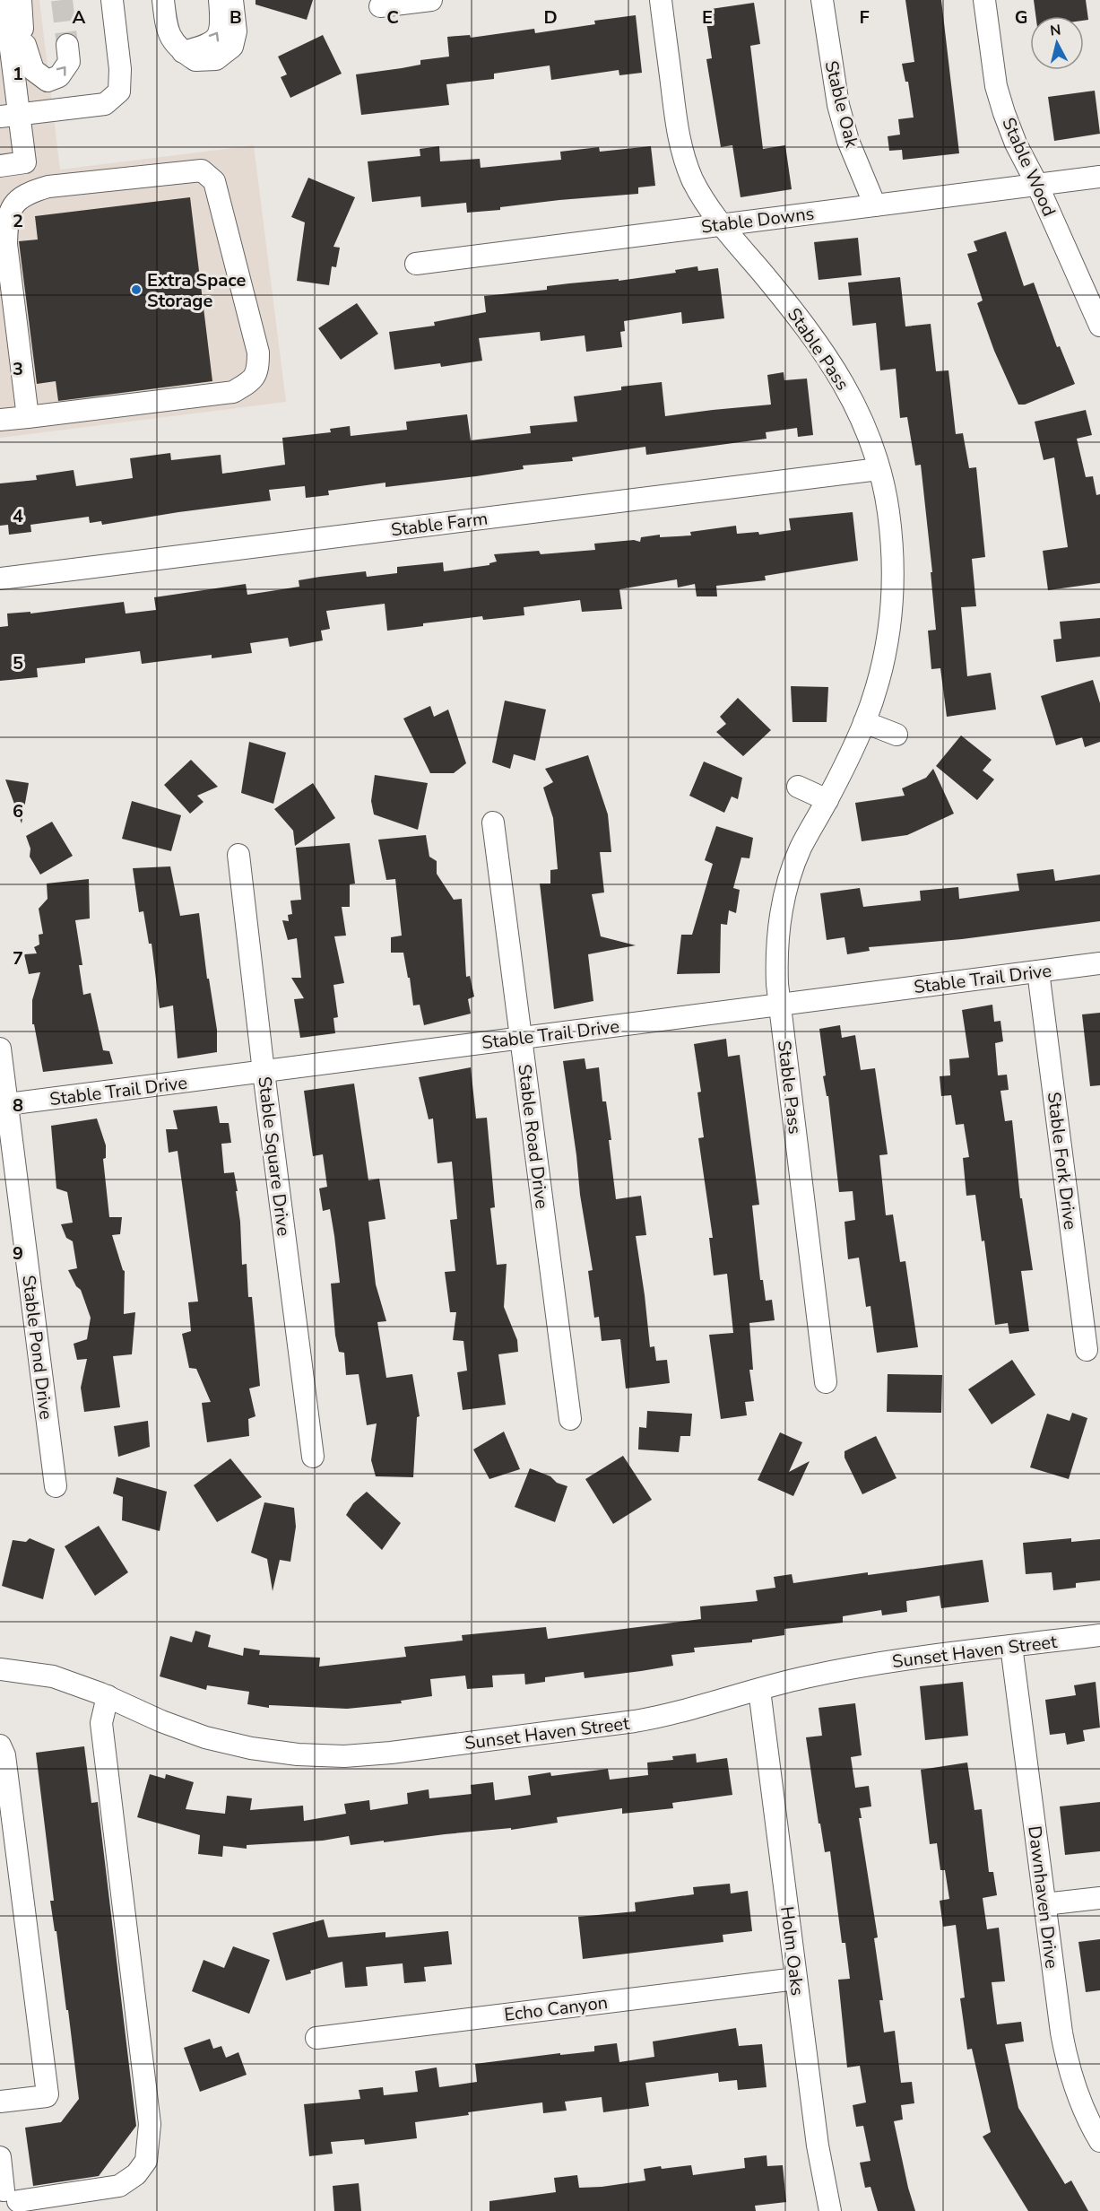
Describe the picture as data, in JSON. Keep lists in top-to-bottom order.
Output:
{
  "streets": {
    "street": [
      "Stable Oak",
      "Stable Wood",
      "Stable Downs",
      "Stable Pass",
      "Stable Farm",
      "Stable Trail Drive",
      "Stable Road Drive",
      "Stable Square Drive",
      "Stable Fork Drive",
      "Stable Pond Drive",
      "Sunset Haven Street",
      "Dawnhaven Drive",
      "Holm Oaks",
      "Echo Canyon"
    ]
  },
  "crossings": [
    ["Stable Oak", "Stable Downs"],
    ["Stable Wood", "Stable Downs"],
    ["Stable Downs", "Stable Pass"],
    ["Stable Pass", "Stable Farm"],
    ["Stable Pass", "Stable Trail Drive"],
    ["Stable Trail Drive", "Stable Road Drive"],
    ["Stable Trail Drive", "Stable Square Drive"],
    ["Stable Trail Drive", "Stable Fork Drive"],
    ["Stable Trail Drive", "Stable Pond Drive"],
    ["Sunset Haven Street", "Dawnhaven Drive"],
    ["Sunset Haven Street", "Holm Oaks"],
    ["Holm Oaks", "Echo Canyon"]
  ],
  "places": ["Extra Space Storage"],
  "north": "top",
  "grid": {
    "columns": [
      "A",
      "B",
      "C",
      "D",
      "E",
      "F",
      "G"
    ],
    "rows": [
      "1",
      "2",
      "3",
      "4",
      "5",
      "6",
      "7",
      "8",
      "9"
    ]
  }
}
